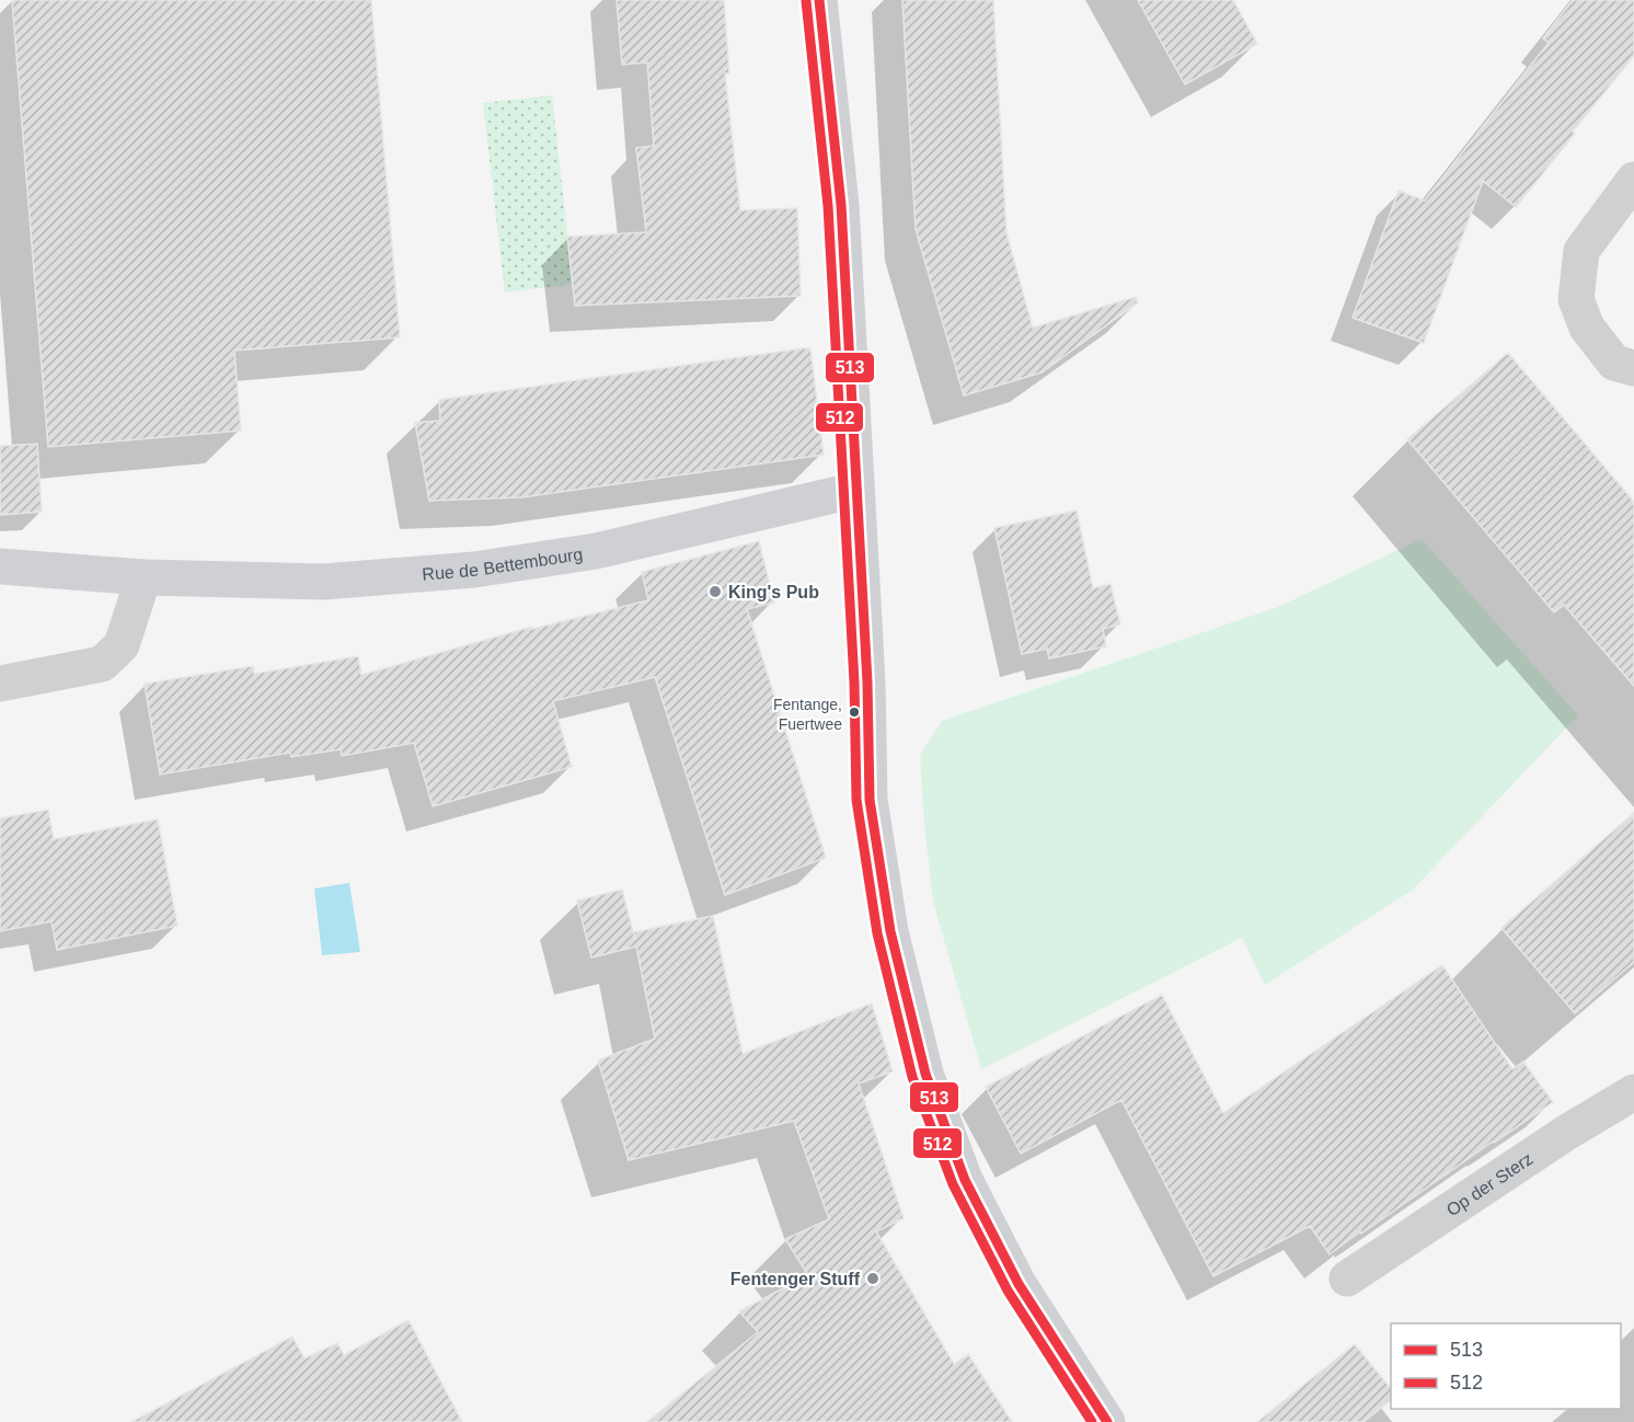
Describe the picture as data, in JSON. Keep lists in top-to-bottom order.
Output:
{
  "streets": {
    "main road": ["Rue de Bettembourg"],
    "street": ["Op der Sterz"]
  },
  "places": ["King's Pub", "Fentange, Fuertwee", "Fentenger Stuff"],
  "lines": ["transit line 513", "transit line 512"],
  "legend": ["513", "512"]
}
